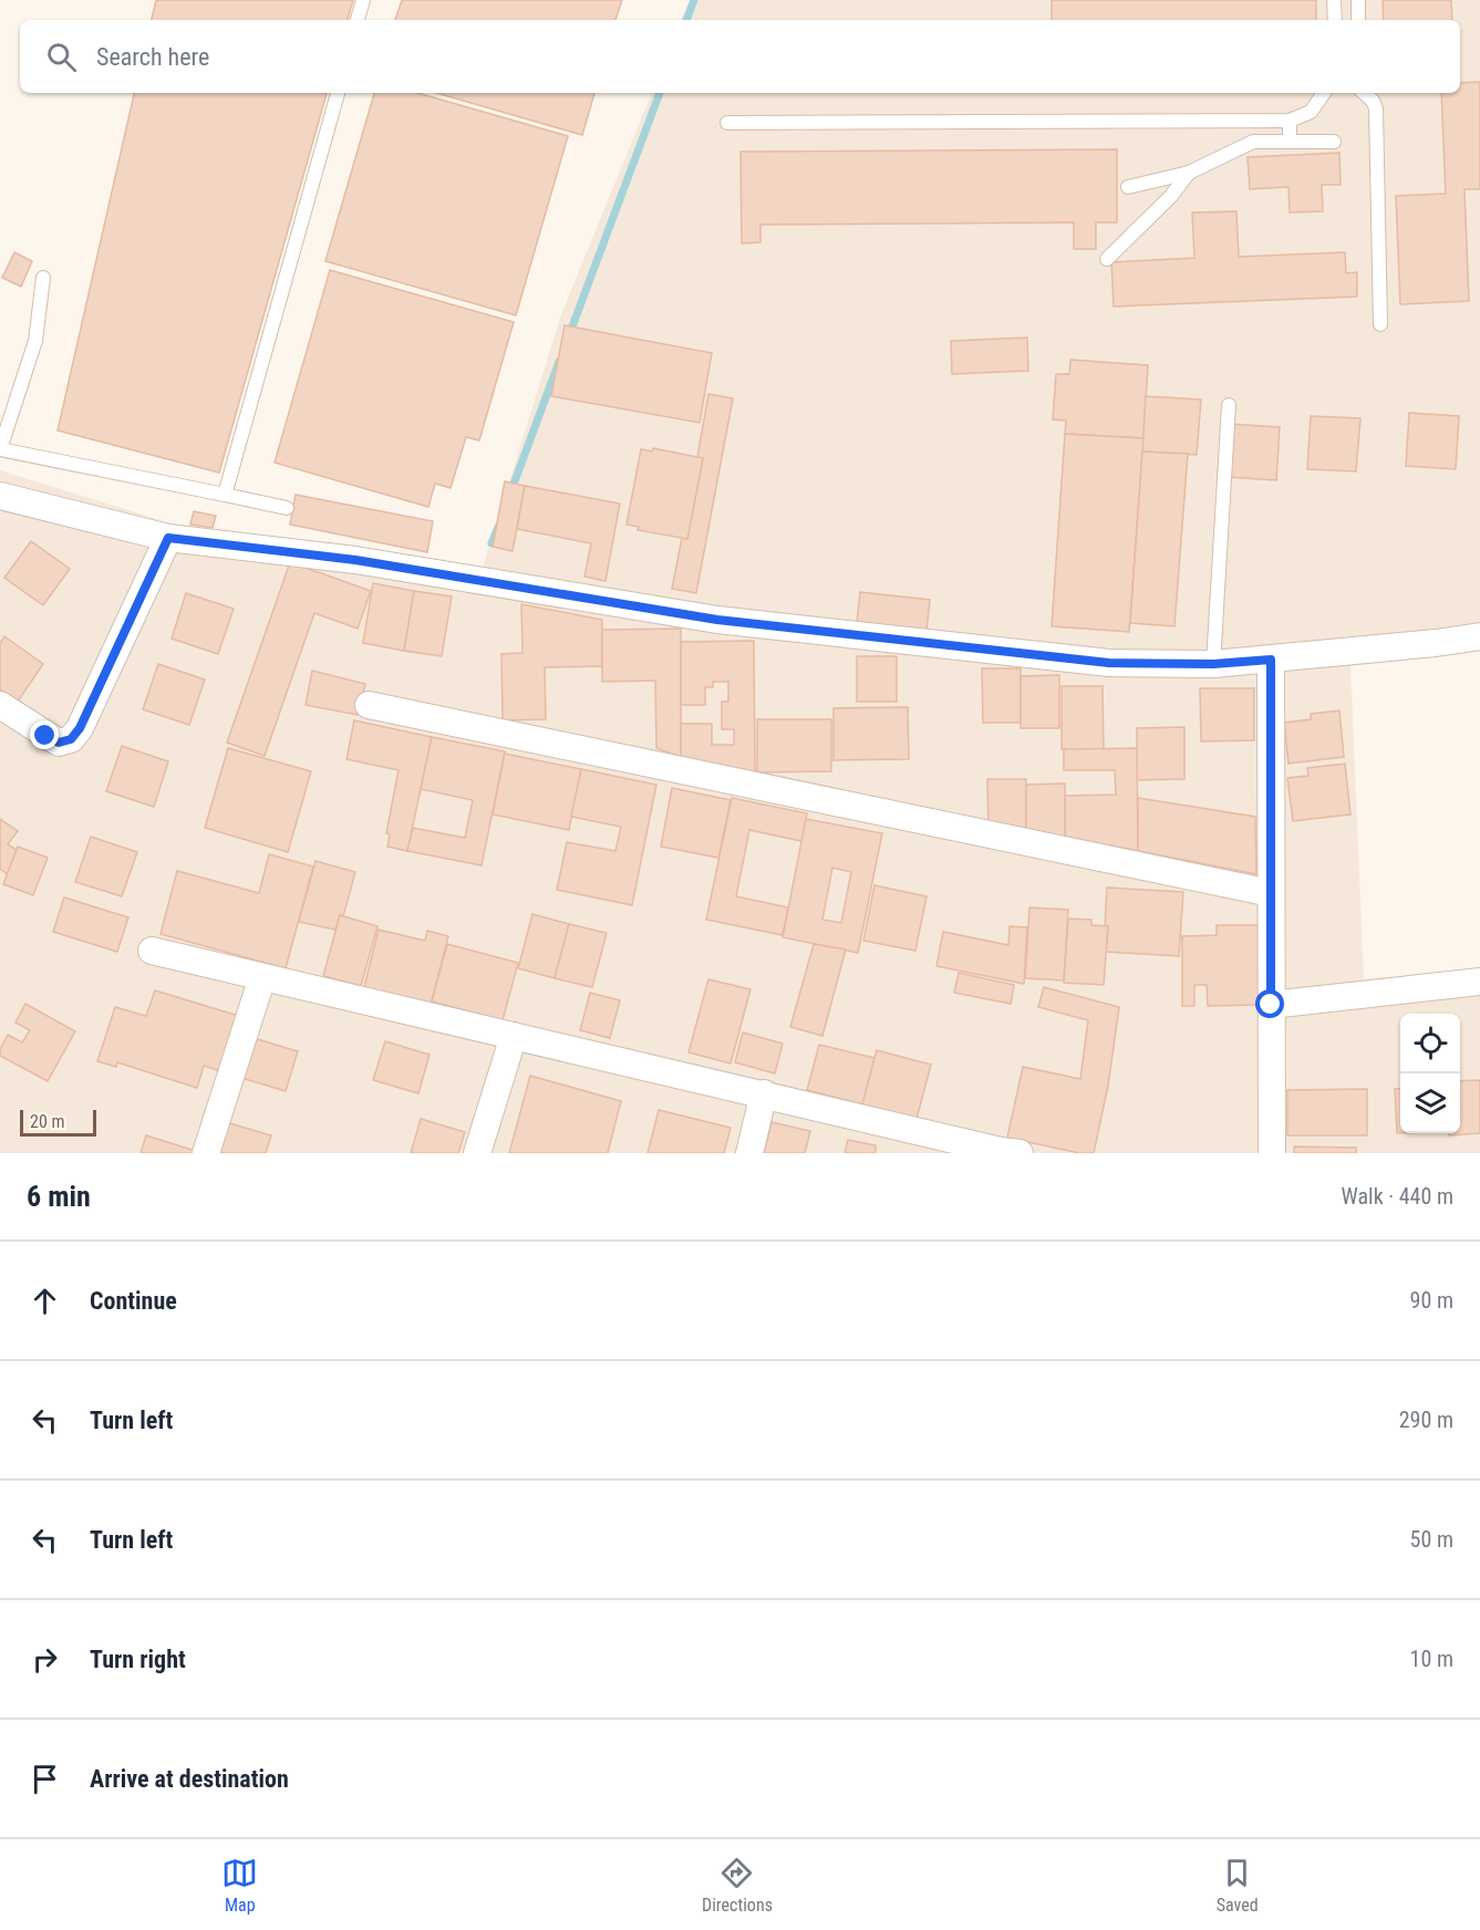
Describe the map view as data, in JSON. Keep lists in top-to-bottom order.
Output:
{
  "scale_bar": "20 m",
  "page": {
    "search": "Search here",
    "scale": "20 m",
    "heading": ["6 min", "Walk · 440 m"],
    "list": [
      ["Continue", "90 m"],
      ["Turn left", "290 m"],
      ["Turn left", "50 m"],
      ["Turn right", "10 m"],
      "Arrive at destination"
    ],
    "nav": ["Map", "Directions", "Saved"]
  }
}
